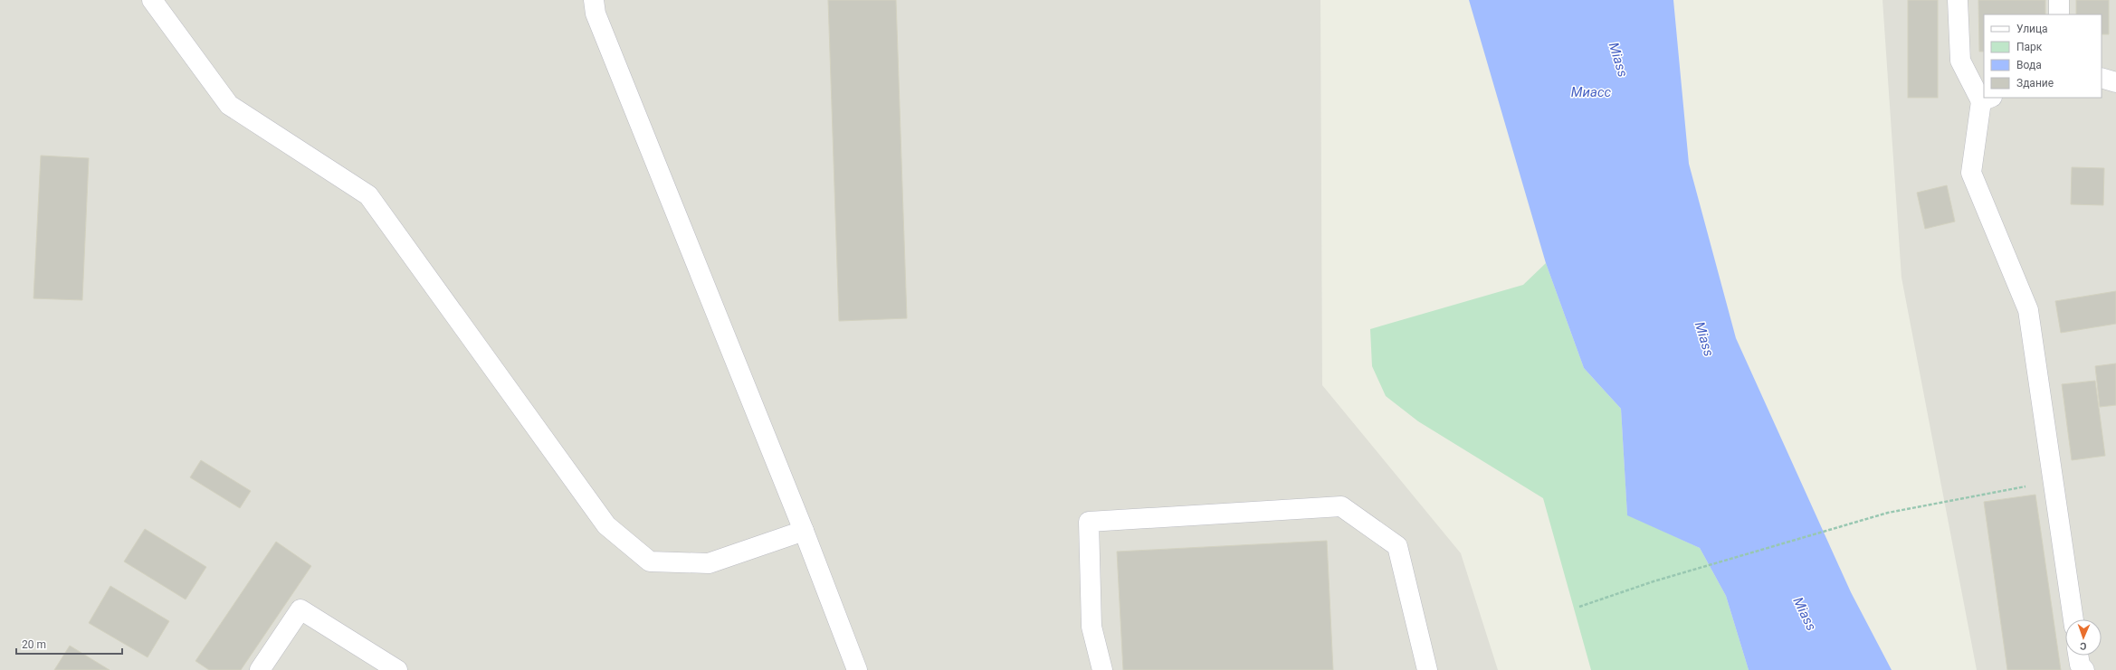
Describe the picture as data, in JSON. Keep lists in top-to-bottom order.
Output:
{
  "water": ["Miass", "Миасс"],
  "legend": [
    "Улица",
    "Парк",
    "Вода",
    "Здание"
  ],
  "scale_bar": "20 m",
  "north": "bottom"
}
